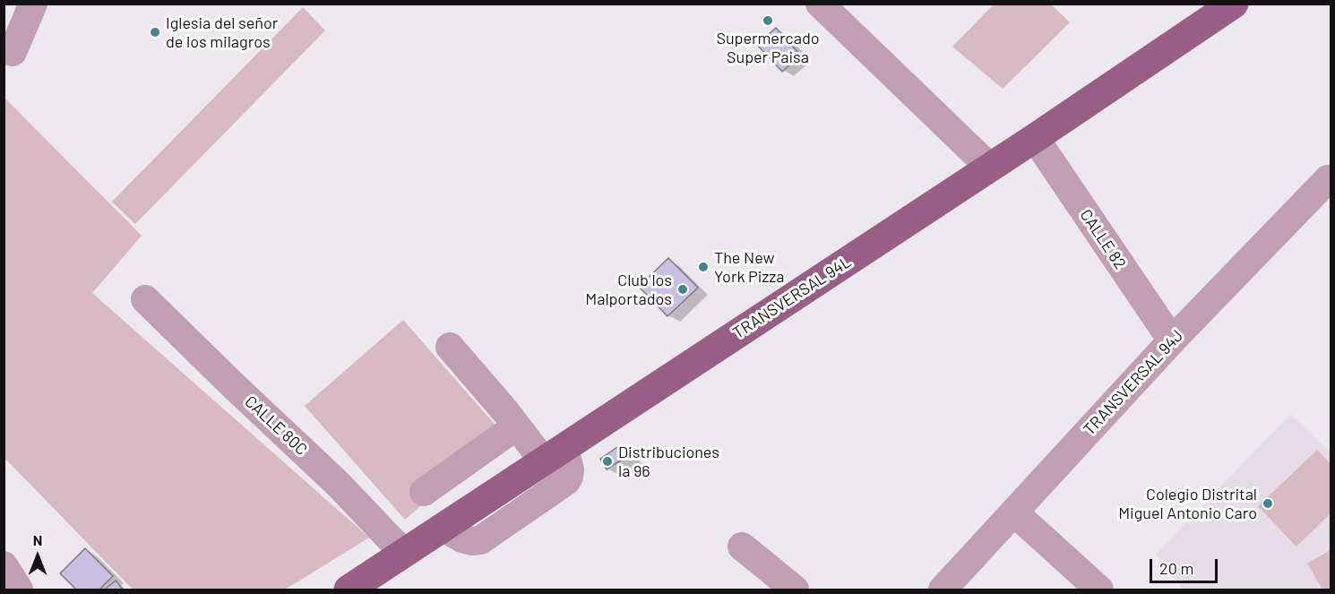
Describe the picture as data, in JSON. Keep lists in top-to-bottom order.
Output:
{
  "streets": {
    "main road": ["TRANSVERSAL 94L"],
    "street": ["CALLE 82", "TRANSVERSAL 94J", "CALLE 80C"]
  },
  "crossings": [
    ["CALLE 82", "TRANSVERSAL 94L"],
    ["CALLE 82", "TRANSVERSAL 94J"],
    ["TRANSVERSAL 94L", "CALLE 80C"]
  ],
  "places": [
    "Supermercado Super Paisa",
    "Iglesia del señor de los milagros",
    "The New York Pizza",
    "Club los Malportados",
    "Distribuciones la 96",
    "Colegio Distrital Miguel Antonio Caro"
  ],
  "scale_bar": "20 m",
  "north": "top"
}
